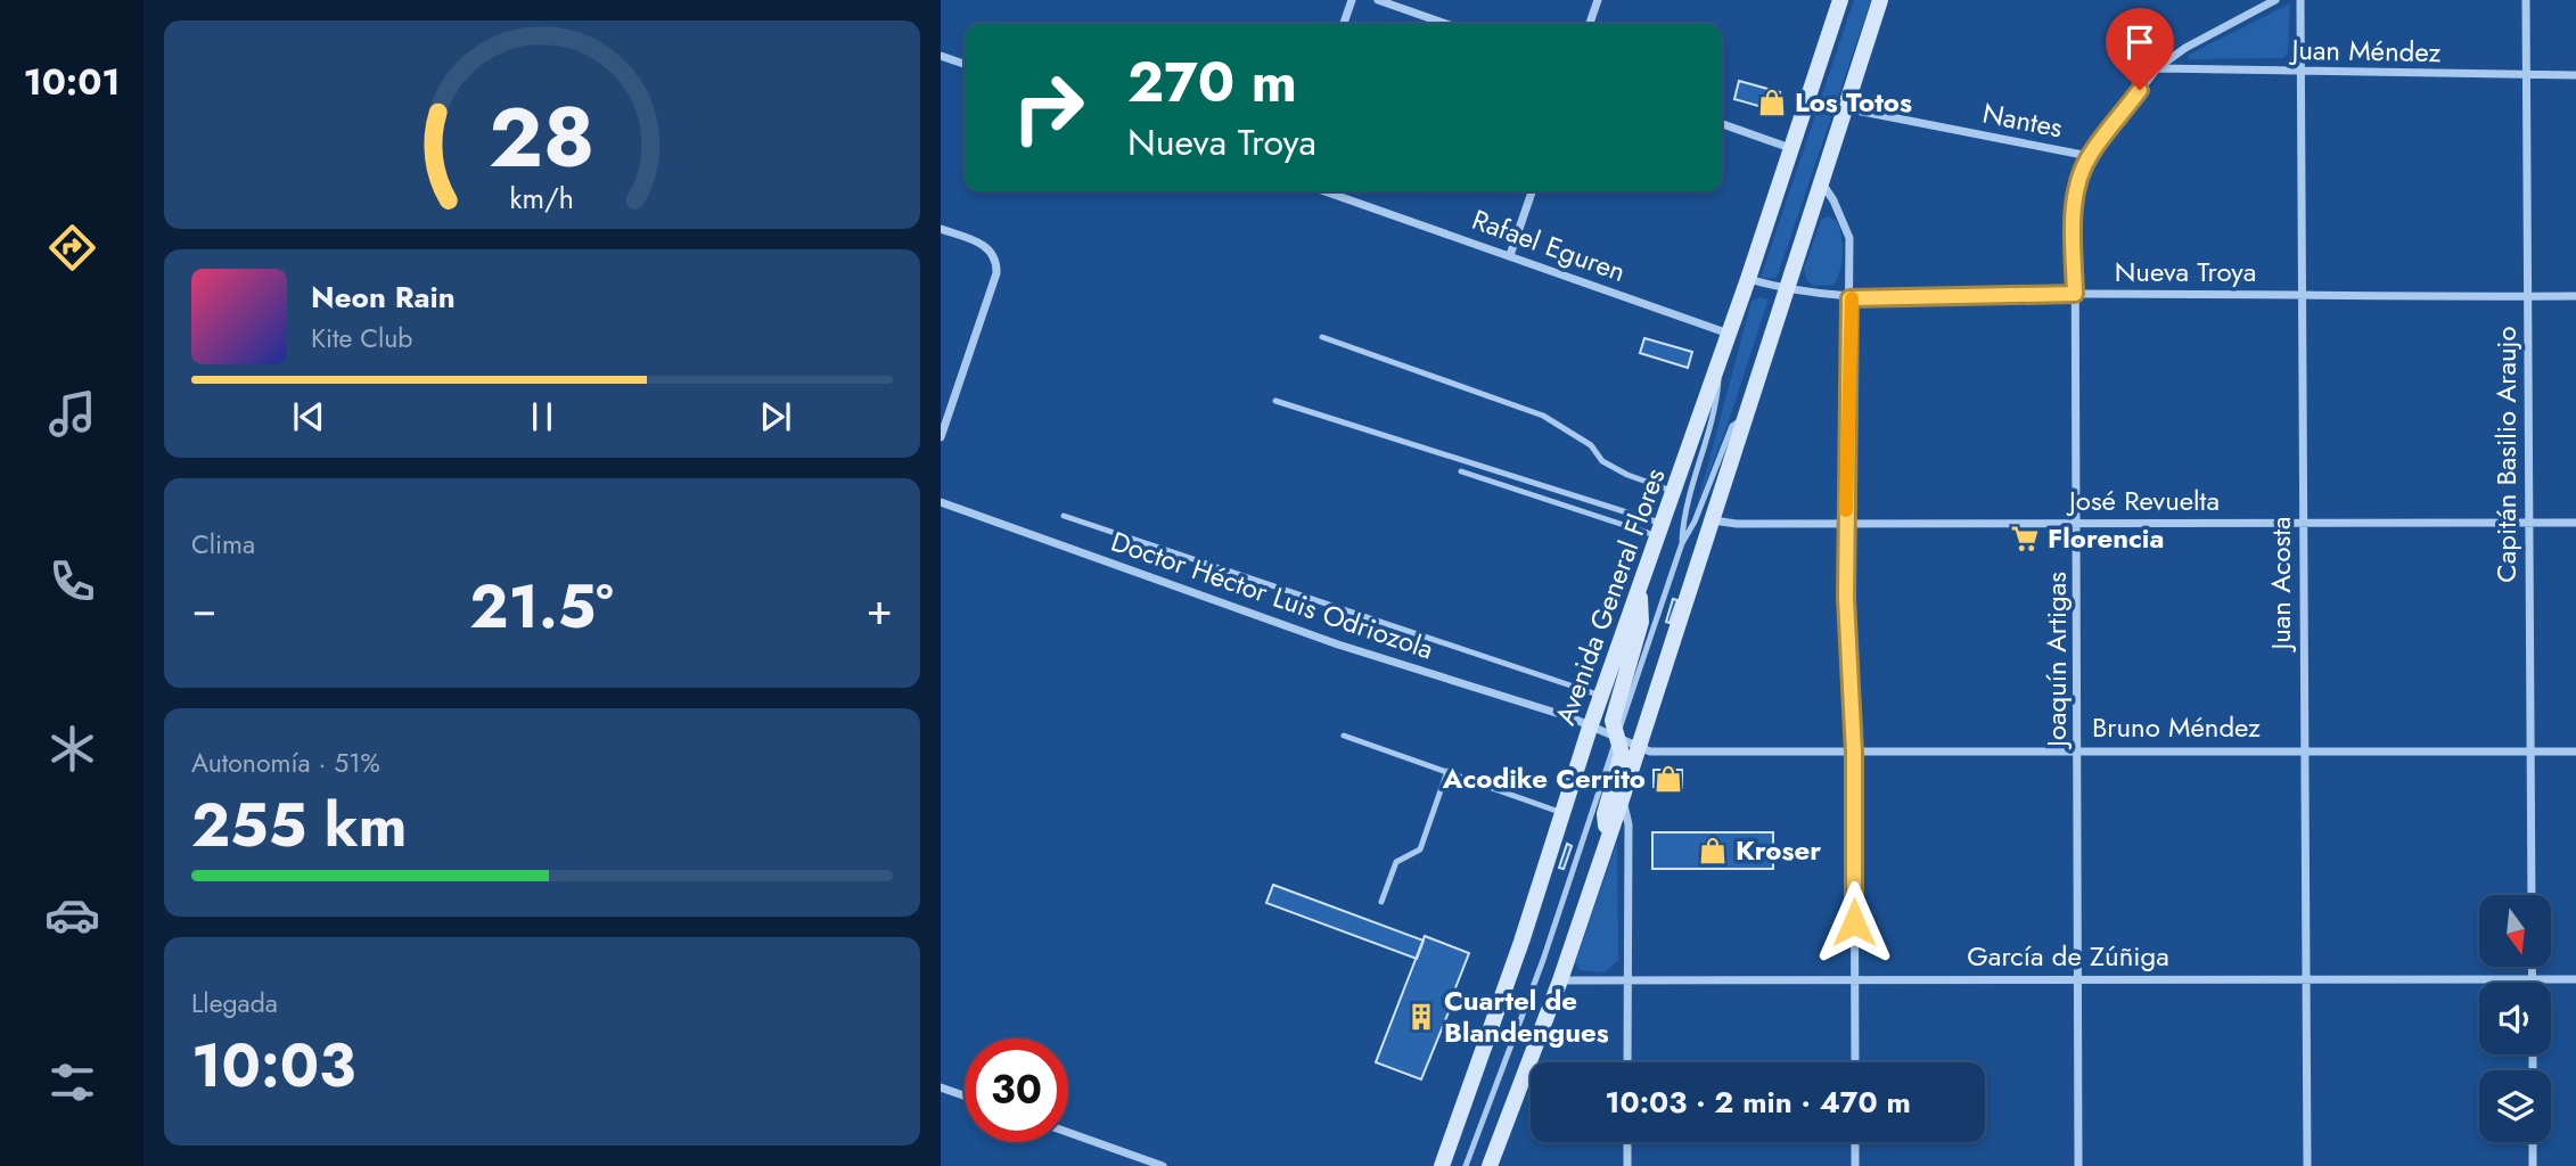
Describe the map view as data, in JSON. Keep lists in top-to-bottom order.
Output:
{
  "streets": {
    "main road": ["Avenida General Flores"],
    "street": [
      "Juan Méndez",
      "Nantes",
      "Rafael Eguren",
      "Nueva Troya",
      "Capitán Basilio Araujo",
      "José Revuelta",
      "Juan Acosta",
      "Doctor Héctor Luis Odriozola",
      "Joaquín Artigas",
      "Bruno Méndez",
      "García de Zúñiga"
    ]
  },
  "crossings": [
    ["Juan Méndez", "Nantes"],
    ["Juan Méndez", "Capitán Basilio Araujo"],
    ["Juan Méndez", "Juan Acosta"],
    ["Nantes", "Avenida General Flores"],
    ["Nantes", "Joaquín Artigas"],
    ["Rafael Eguren", "Avenida General Flores"],
    ["Nueva Troya", "Capitán Basilio Araujo"],
    ["Nueva Troya", "Juan Acosta"],
    ["Nueva Troya", "Avenida General Flores"],
    ["Nueva Troya", "Joaquín Artigas"],
    ["Capitán Basilio Araujo", "José Revuelta"],
    ["Capitán Basilio Araujo", "Bruno Méndez"],
    ["José Revuelta", "Juan Acosta"],
    ["José Revuelta", "Avenida General Flores"],
    ["José Revuelta", "Joaquín Artigas"],
    ["Juan Acosta", "Bruno Méndez"],
    ["Juan Acosta", "García de Zúñiga"],
    ["Doctor Héctor Luis Odriozola", "Avenida General Flores"],
    ["Doctor Héctor Luis Odriozola", "Bruno Méndez"],
    ["Avenida General Flores", "Bruno Méndez"],
    ["Avenida General Flores", "García de Zúñiga"],
    ["Joaquín Artigas", "Bruno Méndez"],
    ["Joaquín Artigas", "García de Zúñiga"]
  ],
  "places": {
    "shop": ["Los Totos", "Acodike Cerrito", "Kroser"],
    "supermarket": ["Florencia"],
    "building": ["Cuartel de Blandengues"]
  },
  "north": "bottom",
  "page": {
    "tabs": "10:01",
    "turn": ["270 m", "Nueva Troya"],
    "song": ["Neon Rain", "Kite Club"],
    "tile": [
      "Clima",
      ["Autonomía · 51%", "255 km"],
      ["Llegada", "10:03"]
    ],
    "heat": ["−", "21.5°", "+"],
    "limit": "30",
    "trip": "10:03 · 2 min · 470 m",
    "gauge": ["28", "km/h"]
  }
}
